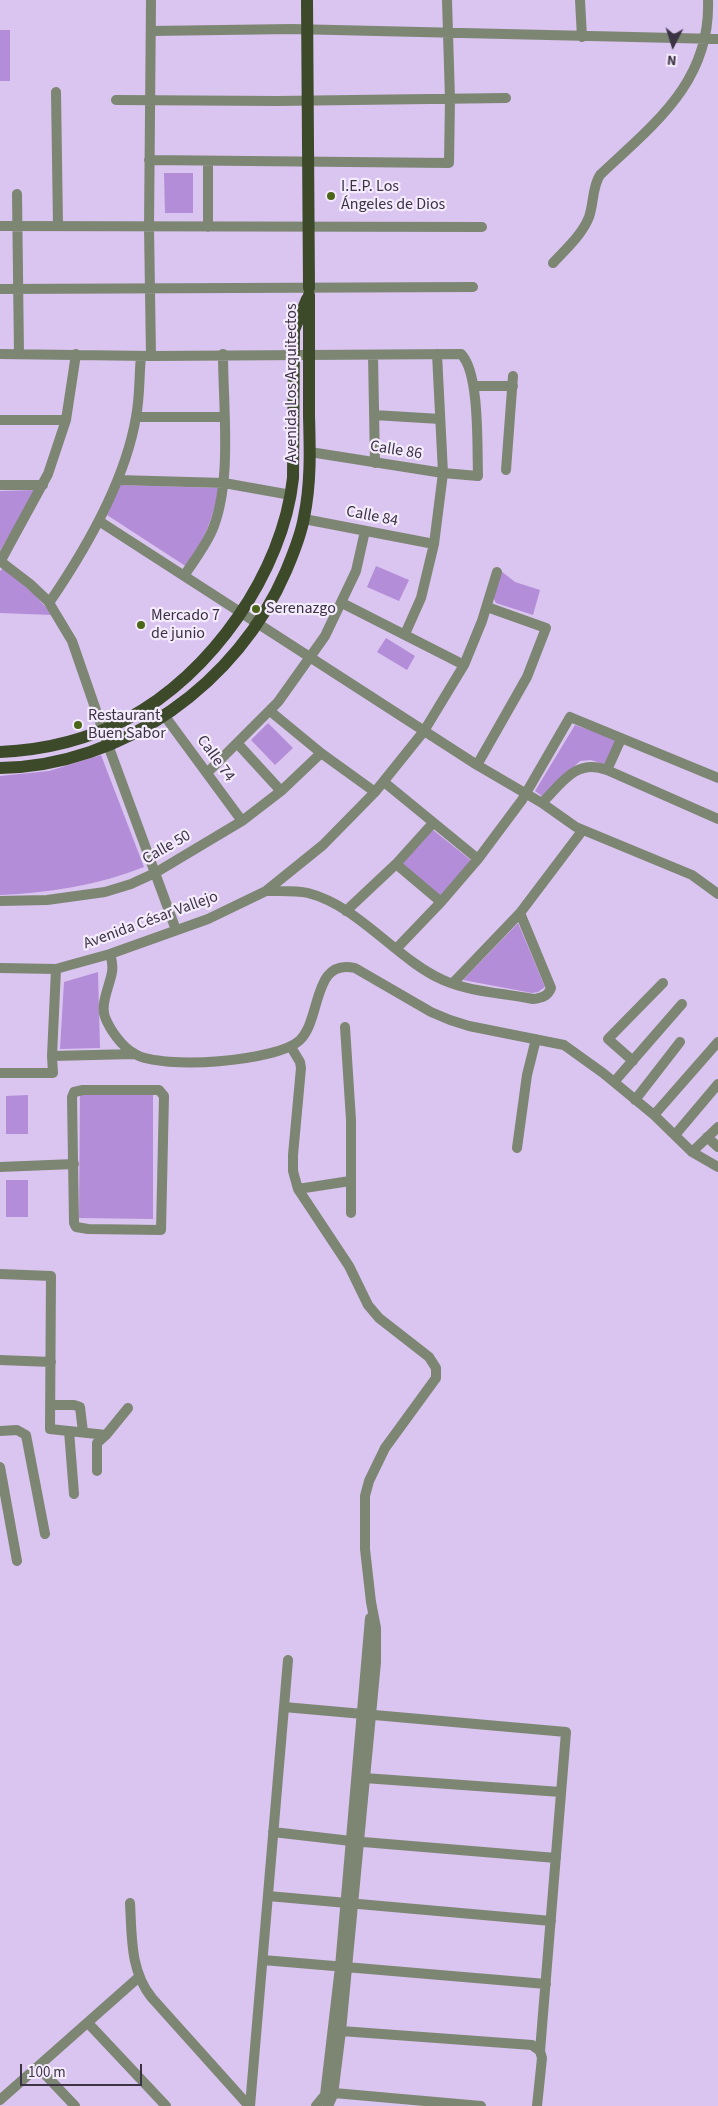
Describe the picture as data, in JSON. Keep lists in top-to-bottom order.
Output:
{
  "streets": {
    "main road": ["Avenida Los Arquitectos"],
    "street": [
      "Calle 86",
      "Calle 84",
      "Calle 74",
      "Calle 50",
      "Avenida César Vallejo"
    ]
  },
  "crossings": [
    ["Avenida Los Arquitectos", "Calle 86"],
    ["Avenida Los Arquitectos", "Calle 84"],
    ["Avenida Los Arquitectos", "Calle 74"],
    ["Calle 74", "Calle 50"]
  ],
  "places": [
    "I.E.P. Los Ángeles de Dios",
    "Serenazgo",
    "Mercado 7 de junio",
    "Restaurant Buen Sabor"
  ],
  "scale_bar": "100 m",
  "north": "bottom"
}
